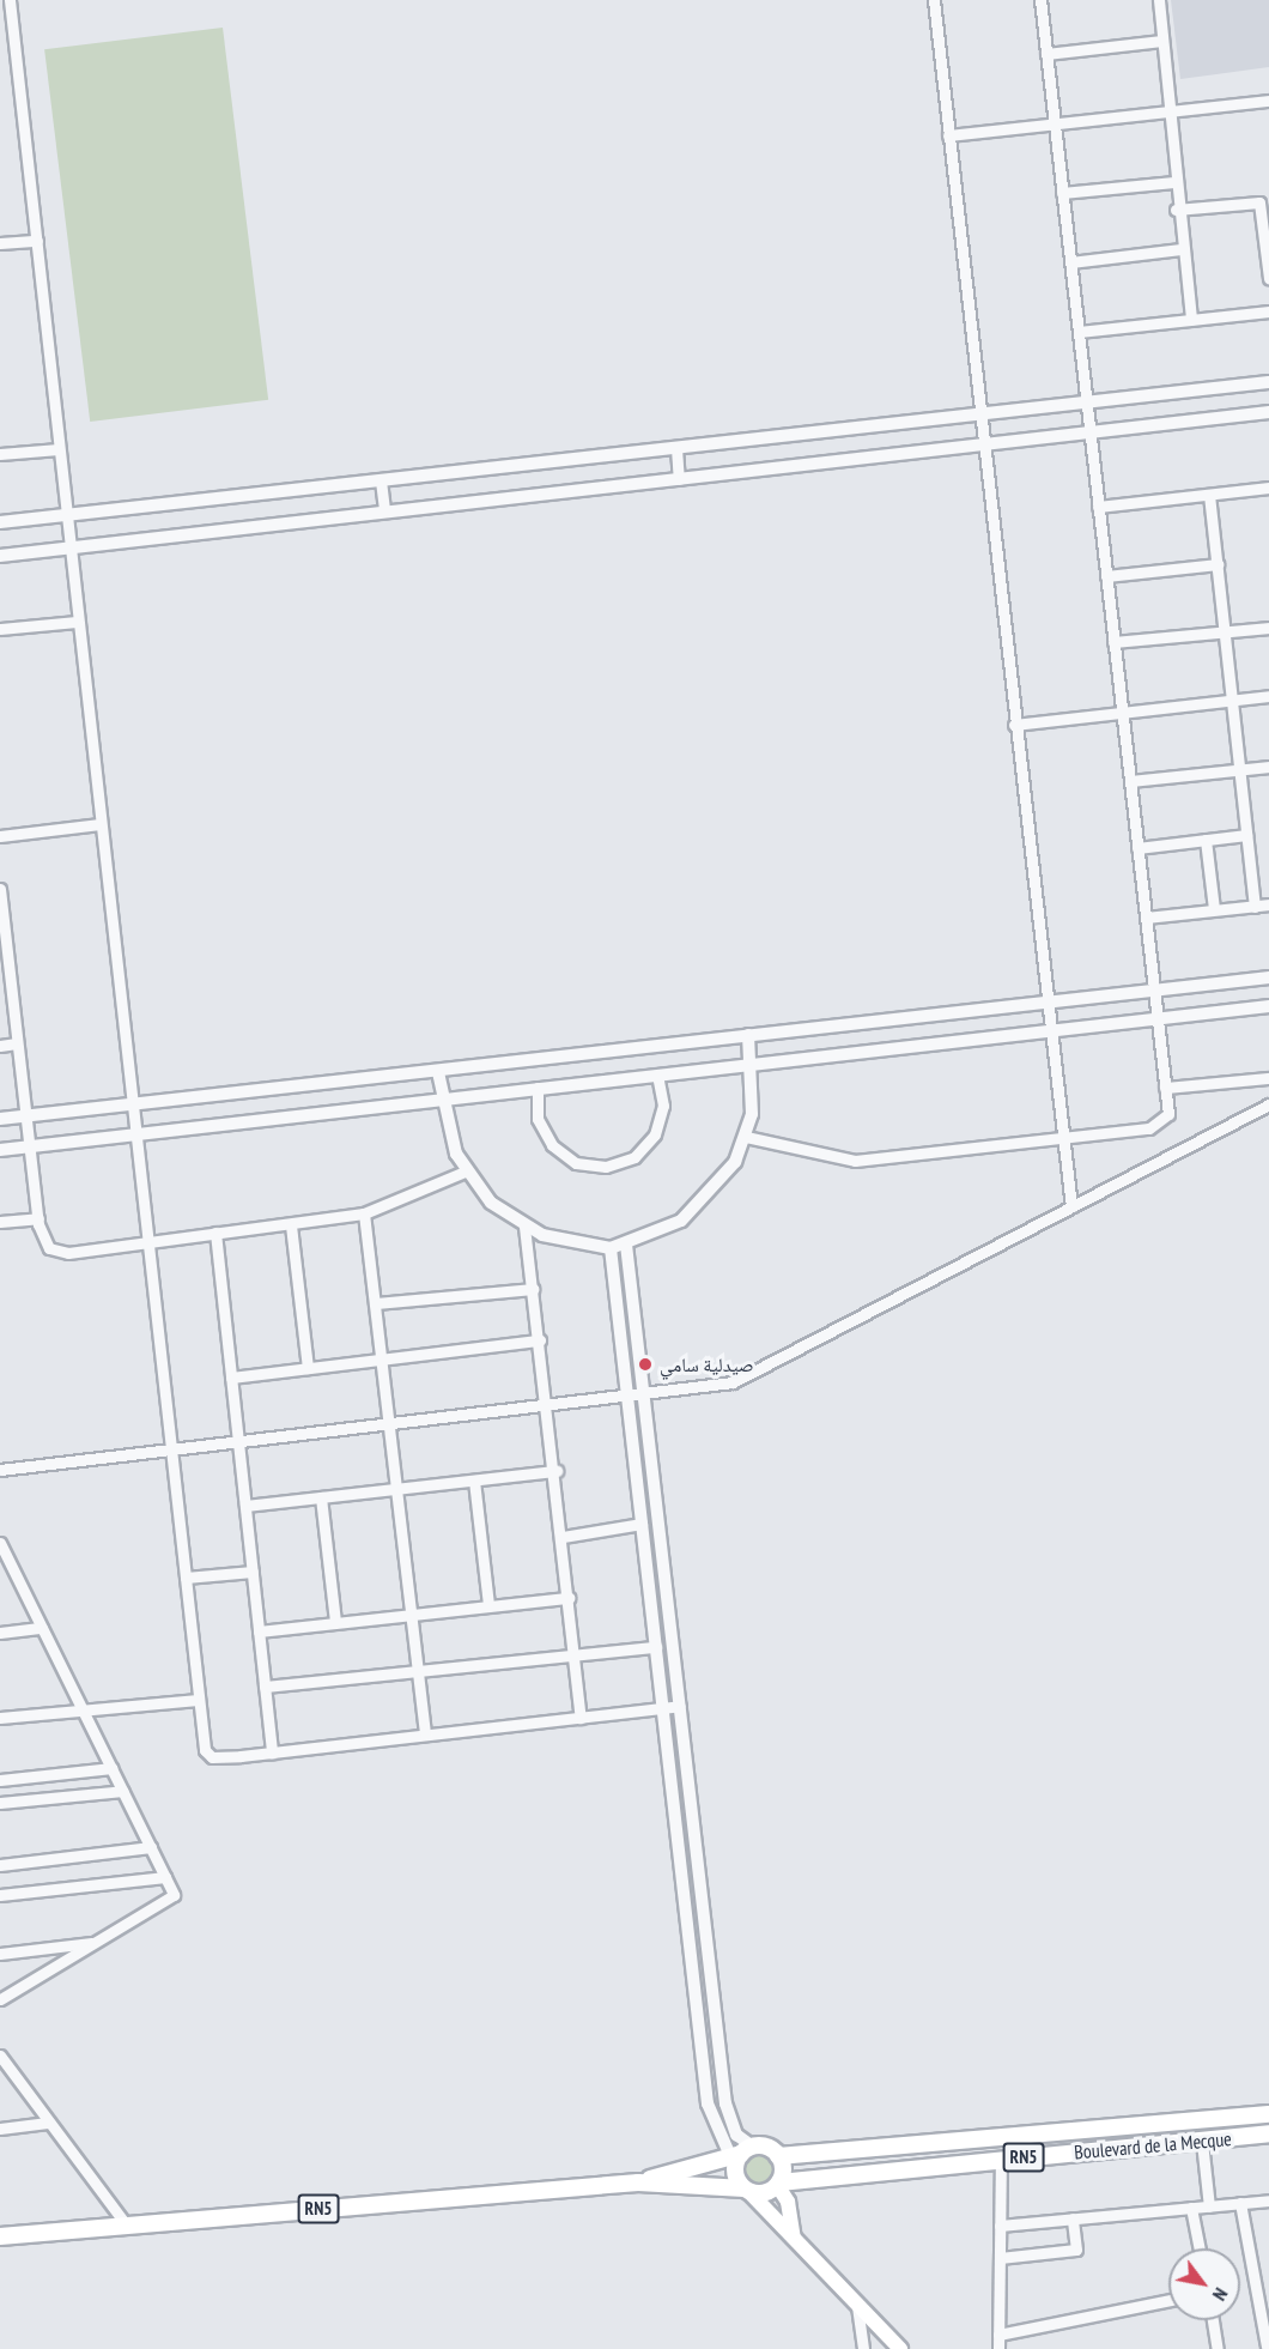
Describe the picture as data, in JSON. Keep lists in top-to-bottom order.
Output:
{
  "streets": {
    "main road": ["Boulevard de la Mecque", "RN5"]
  },
  "crossings": [
    ["Boulevard de la Mecque", "RN5"]
  ],
  "places": ["صيدلية سامي"],
  "north": "bottom right"
}
